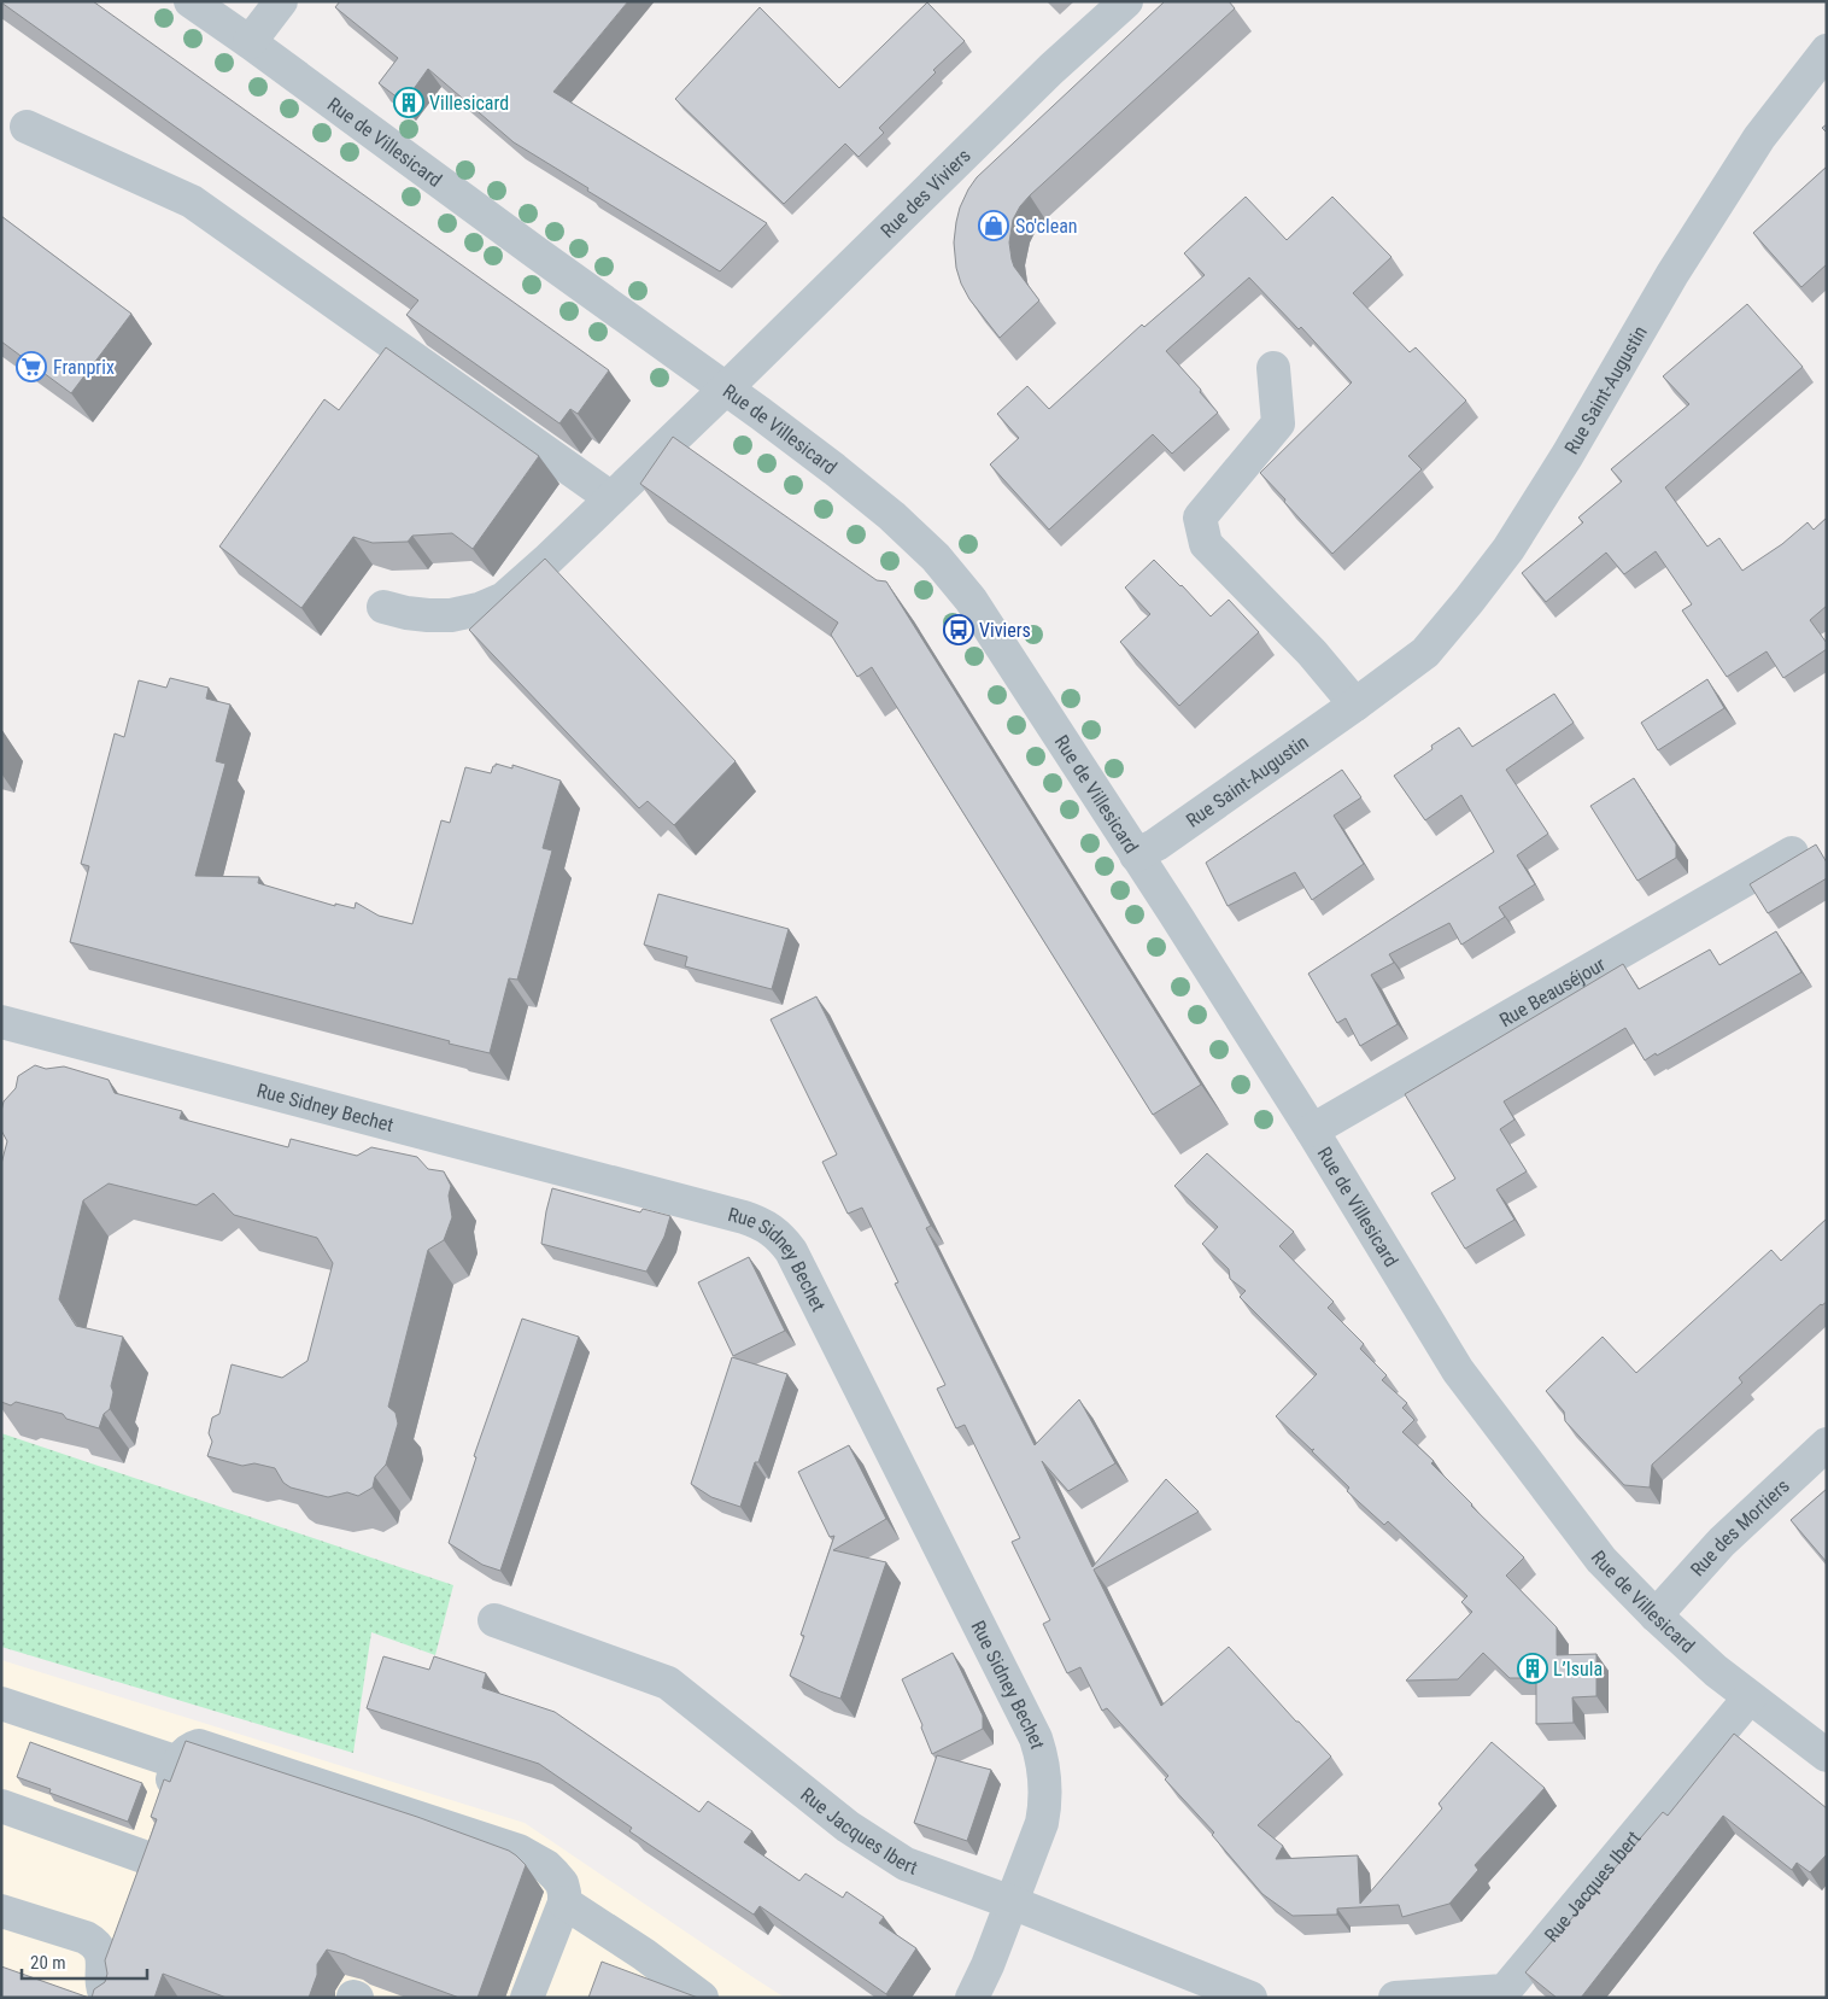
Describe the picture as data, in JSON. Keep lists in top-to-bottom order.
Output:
{
  "streets": {
    "street": [
      "Rue de Villesicard",
      "Rue des Viviers",
      "Rue Saint-Augustin",
      "Rue Beauséjour",
      "Rue Sidney Bechet",
      "Rue des Mortiers",
      "Rue Jacques Ibert"
    ]
  },
  "crossings": [
    ["Rue de Villesicard", "Rue des Viviers"],
    ["Rue de Villesicard", "Rue Saint-Augustin"],
    ["Rue de Villesicard", "Rue Beauséjour"],
    ["Rue de Villesicard", "Rue des Mortiers"],
    ["Rue de Villesicard", "Rue Jacques Ibert"],
    ["Rue Sidney Bechet", "Rue Jacques Ibert"]
  ],
  "places": {
    "building": ["Villesicard", "L’Isula"],
    "shop": ["So'clean"],
    "supermarket": ["Franprix"],
    "bus stop": ["Viviers"]
  },
  "scale_bar": "20 m"
}
